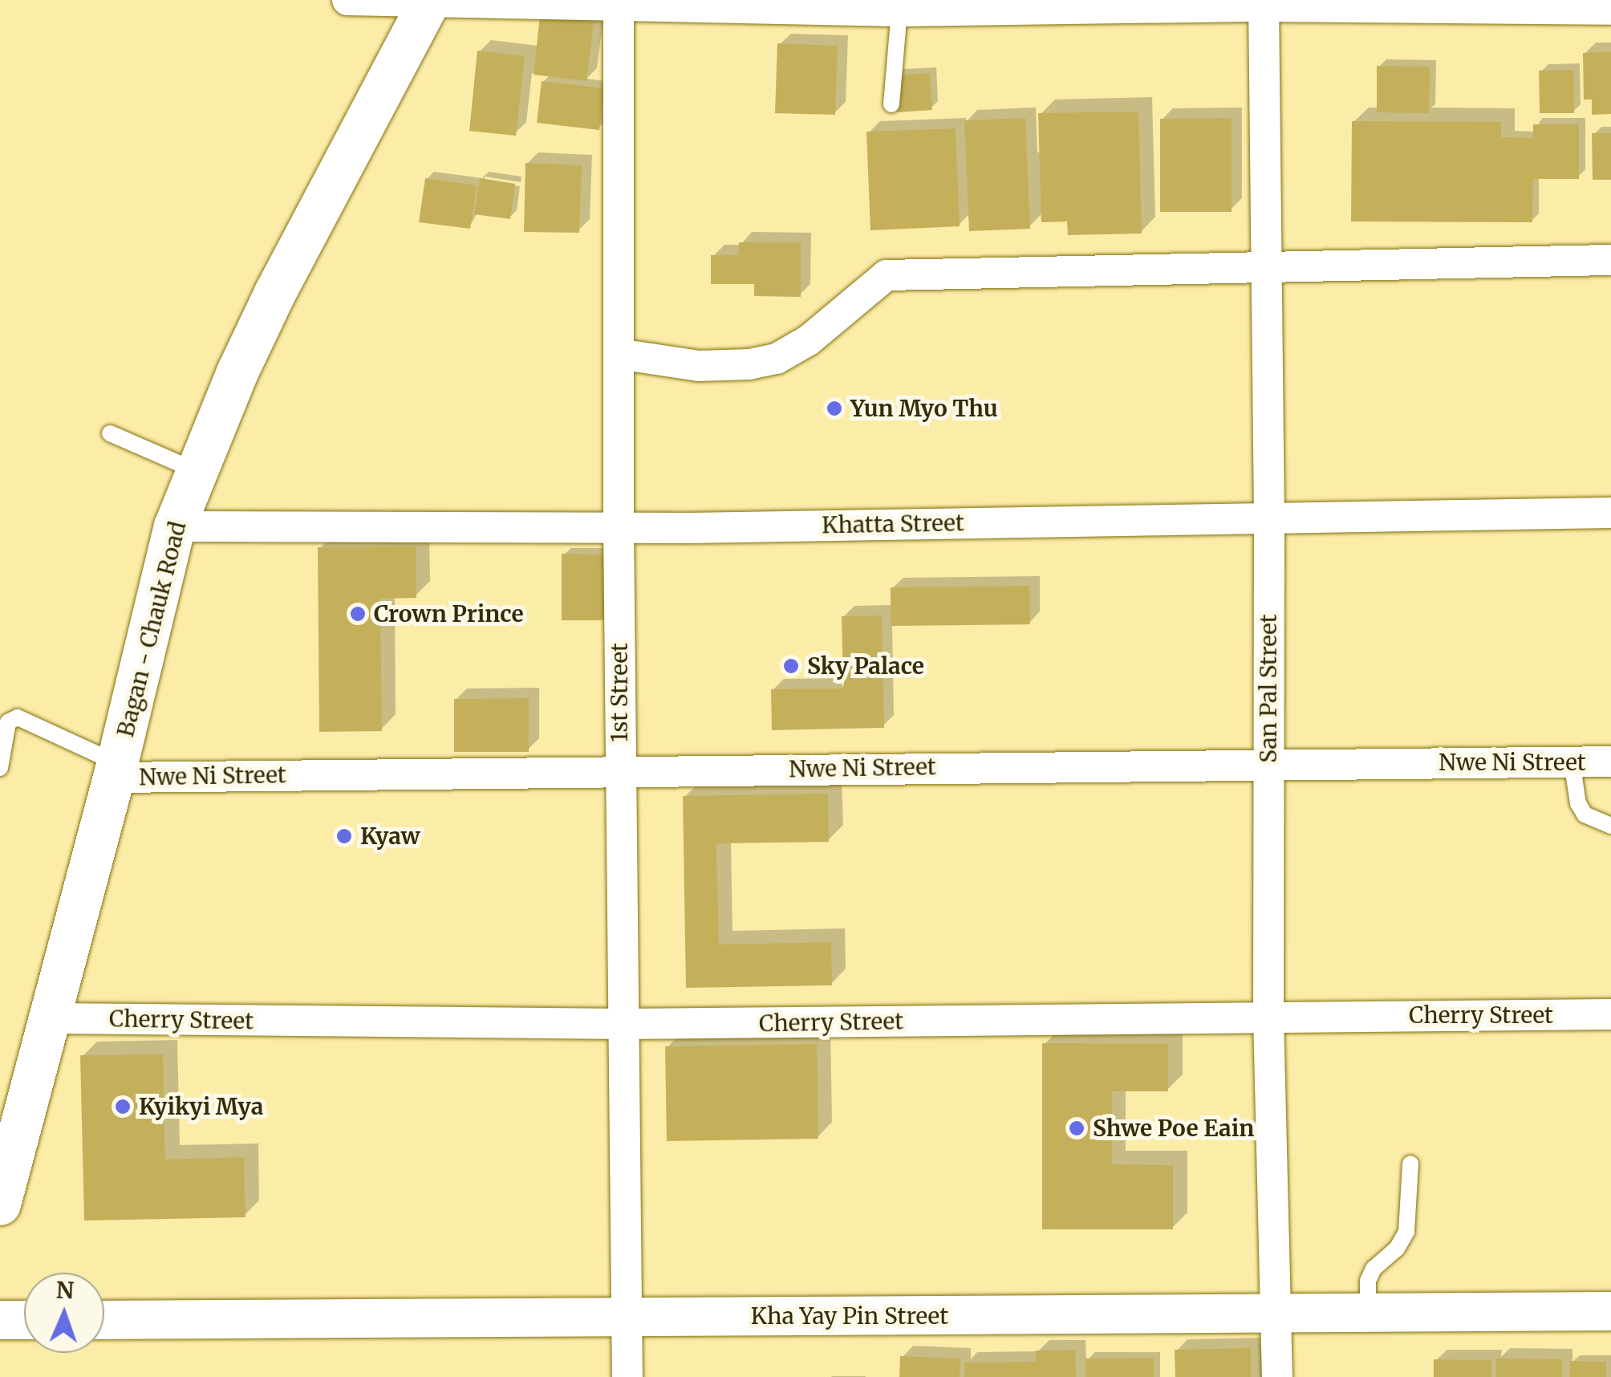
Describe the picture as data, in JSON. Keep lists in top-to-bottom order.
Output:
{
  "streets": {
    "main road": ["Bagan - Chauk Road"],
    "street": [
      "Khatta Street",
      "San Pal Street",
      "1st Street",
      "Nwe Ni Street",
      "Cherry Street",
      "Kha Yay Pin Street"
    ]
  },
  "crossings": [
    ["Khatta Street", "Bagan - Chauk Road"],
    ["Khatta Street", "San Pal Street"],
    ["Khatta Street", "1st Street"],
    ["Bagan - Chauk Road", "Nwe Ni Street"],
    ["Bagan - Chauk Road", "Cherry Street"],
    ["San Pal Street", "Nwe Ni Street"],
    ["San Pal Street", "Cherry Street"],
    ["San Pal Street", "Kha Yay Pin Street"],
    ["1st Street", "Nwe Ni Street"],
    ["1st Street", "Cherry Street"],
    ["1st Street", "Kha Yay Pin Street"]
  ],
  "places": [
    "Yun Myo Thu",
    "Crown Prince",
    "Sky Palace",
    "Kyaw",
    "Kyikyi Mya",
    "Shwe Poe Eain"
  ],
  "north": "top"
}
